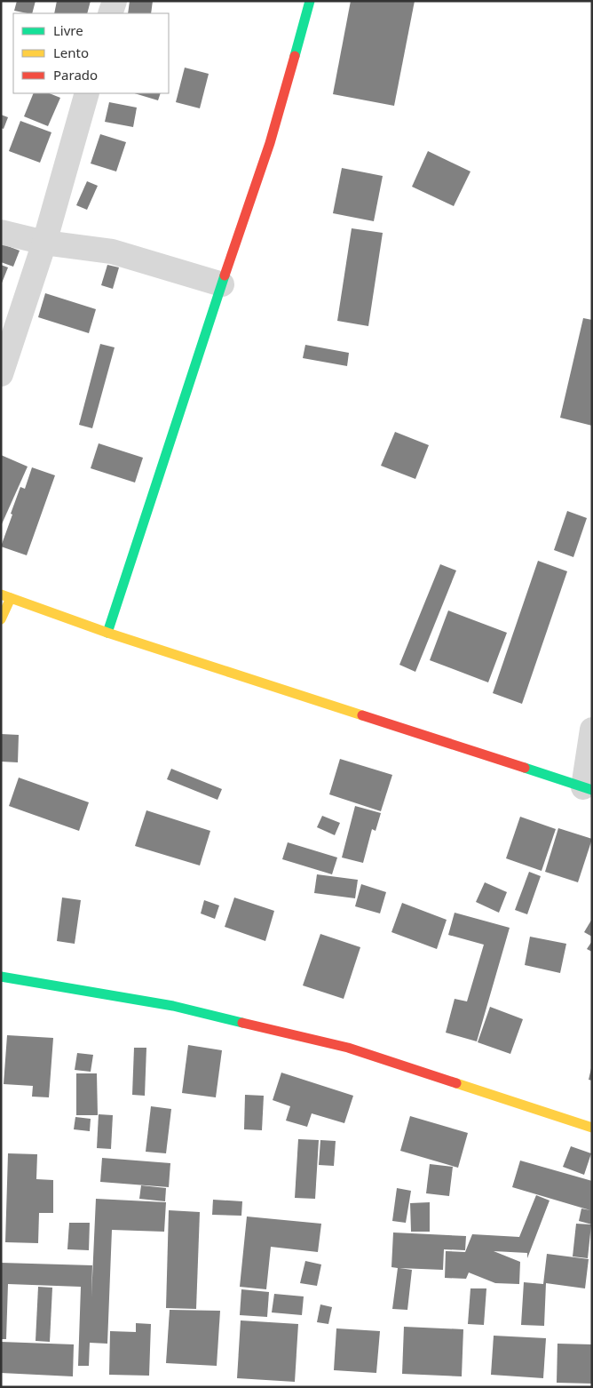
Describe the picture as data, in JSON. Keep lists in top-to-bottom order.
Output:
{
  "legend": ["Livre", "Lento", "Parado"]
}
